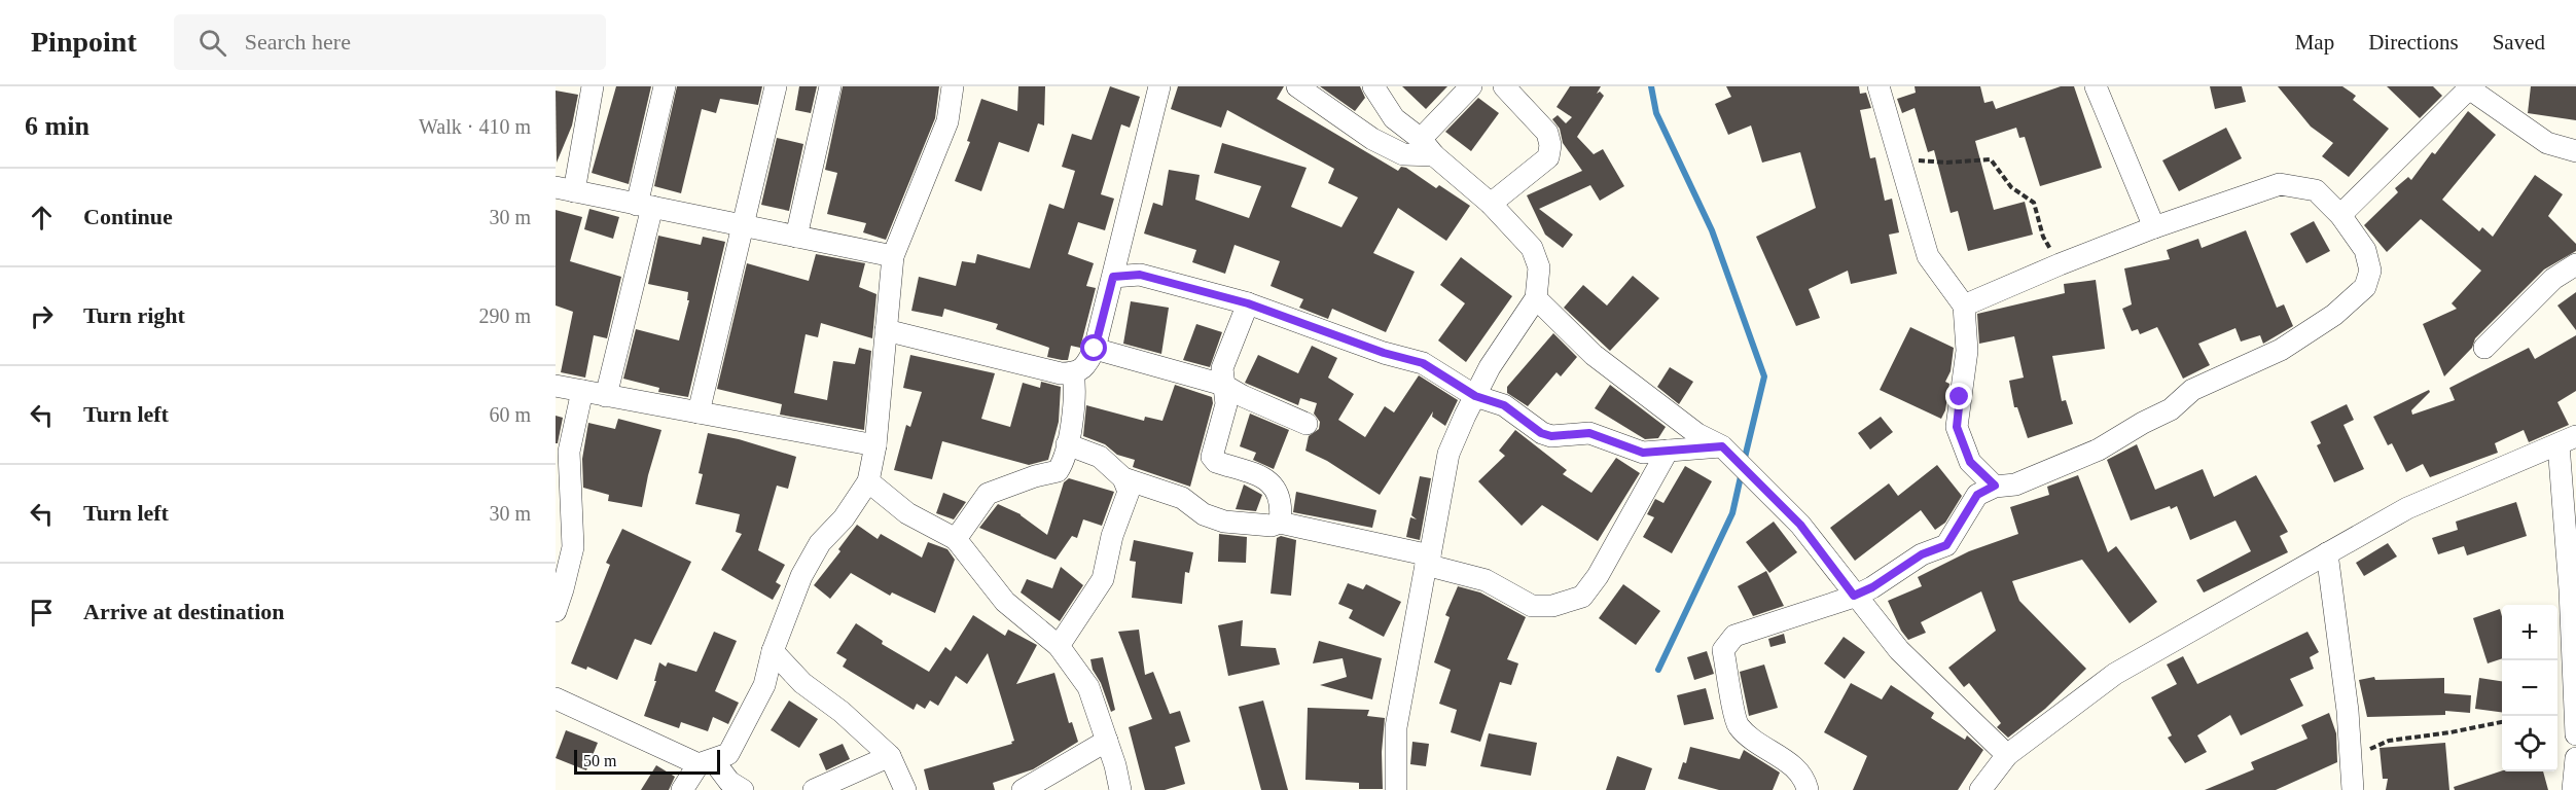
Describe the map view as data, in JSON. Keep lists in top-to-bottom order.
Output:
{
  "scale_bar": "50 m",
  "page": {
    "header": "Pinpoint",
    "search": "Search here",
    "nav": ["Map", "Directions", "Saved"],
    "heading": ["6 min", "Walk · 410 m"],
    "list": [
      ["Continue", "30 m"],
      ["Turn right", "290 m"],
      ["Turn left", "60 m"],
      ["Turn left", "30 m"],
      "Arrive at destination"
    ],
    "map_buttons": ["+", "−"],
    "scale": "50 m"
  }
}
